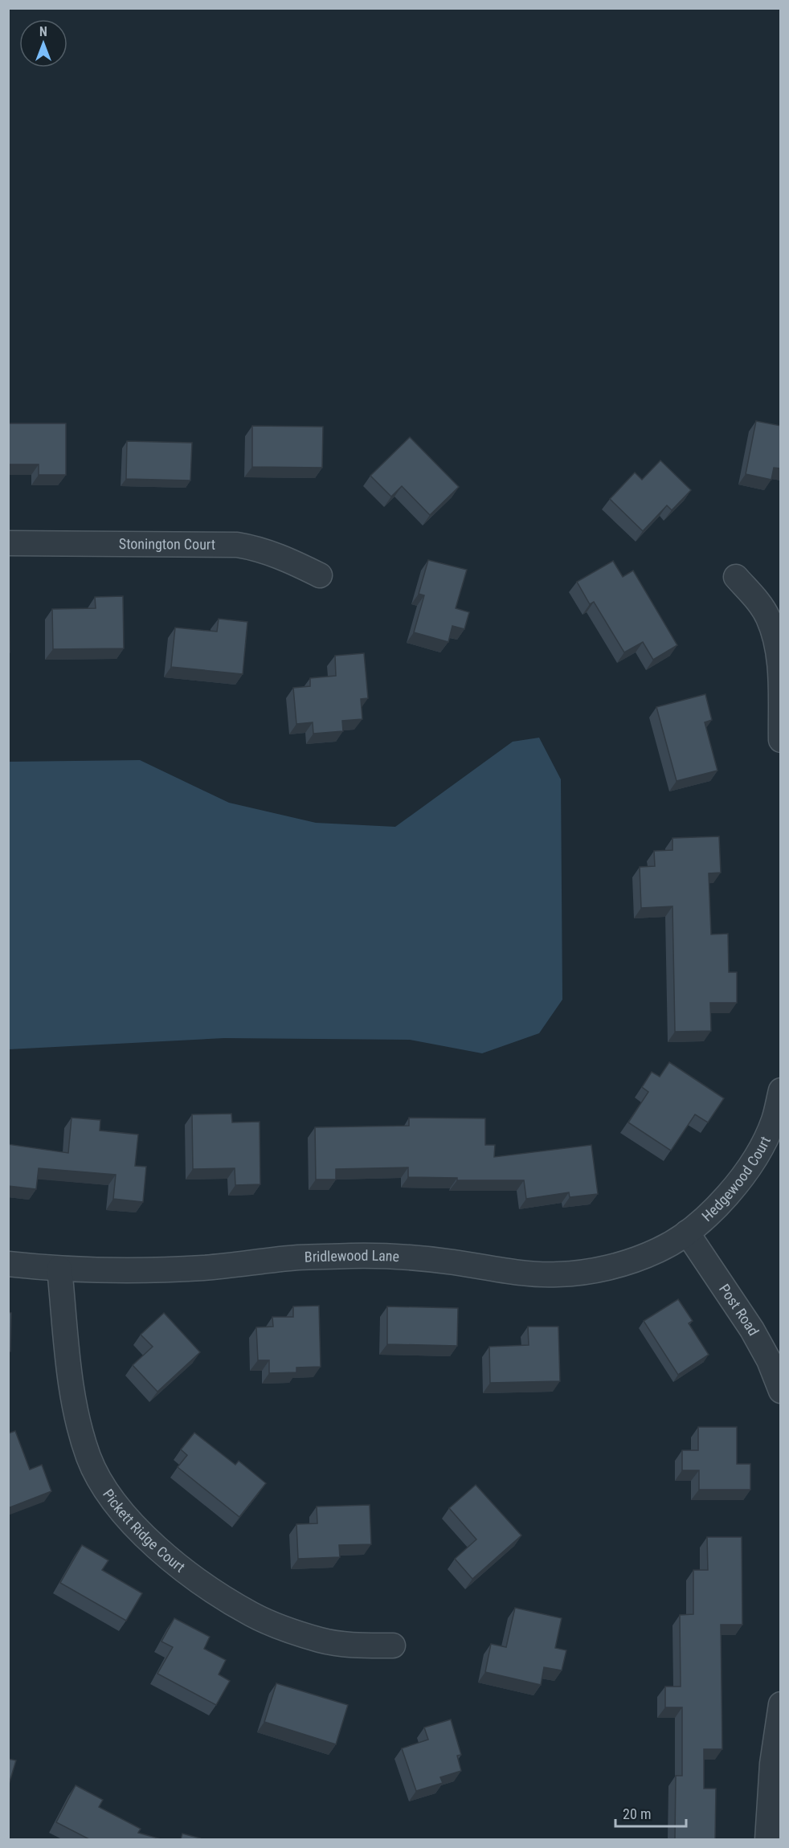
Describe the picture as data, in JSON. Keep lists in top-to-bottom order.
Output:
{
  "streets": {
    "street": [
      "Stonington Court",
      "Hedgewood Court",
      "Bridlewood Lane",
      "Post Road",
      "Pickett Ridge Court"
    ]
  },
  "crossings": [
    ["Hedgewood Court", "Bridlewood Lane"],
    ["Hedgewood Court", "Post Road"],
    ["Bridlewood Lane", "Post Road"],
    ["Bridlewood Lane", "Pickett Ridge Court"]
  ],
  "scale_bar": "20 m",
  "north": "top"
}
